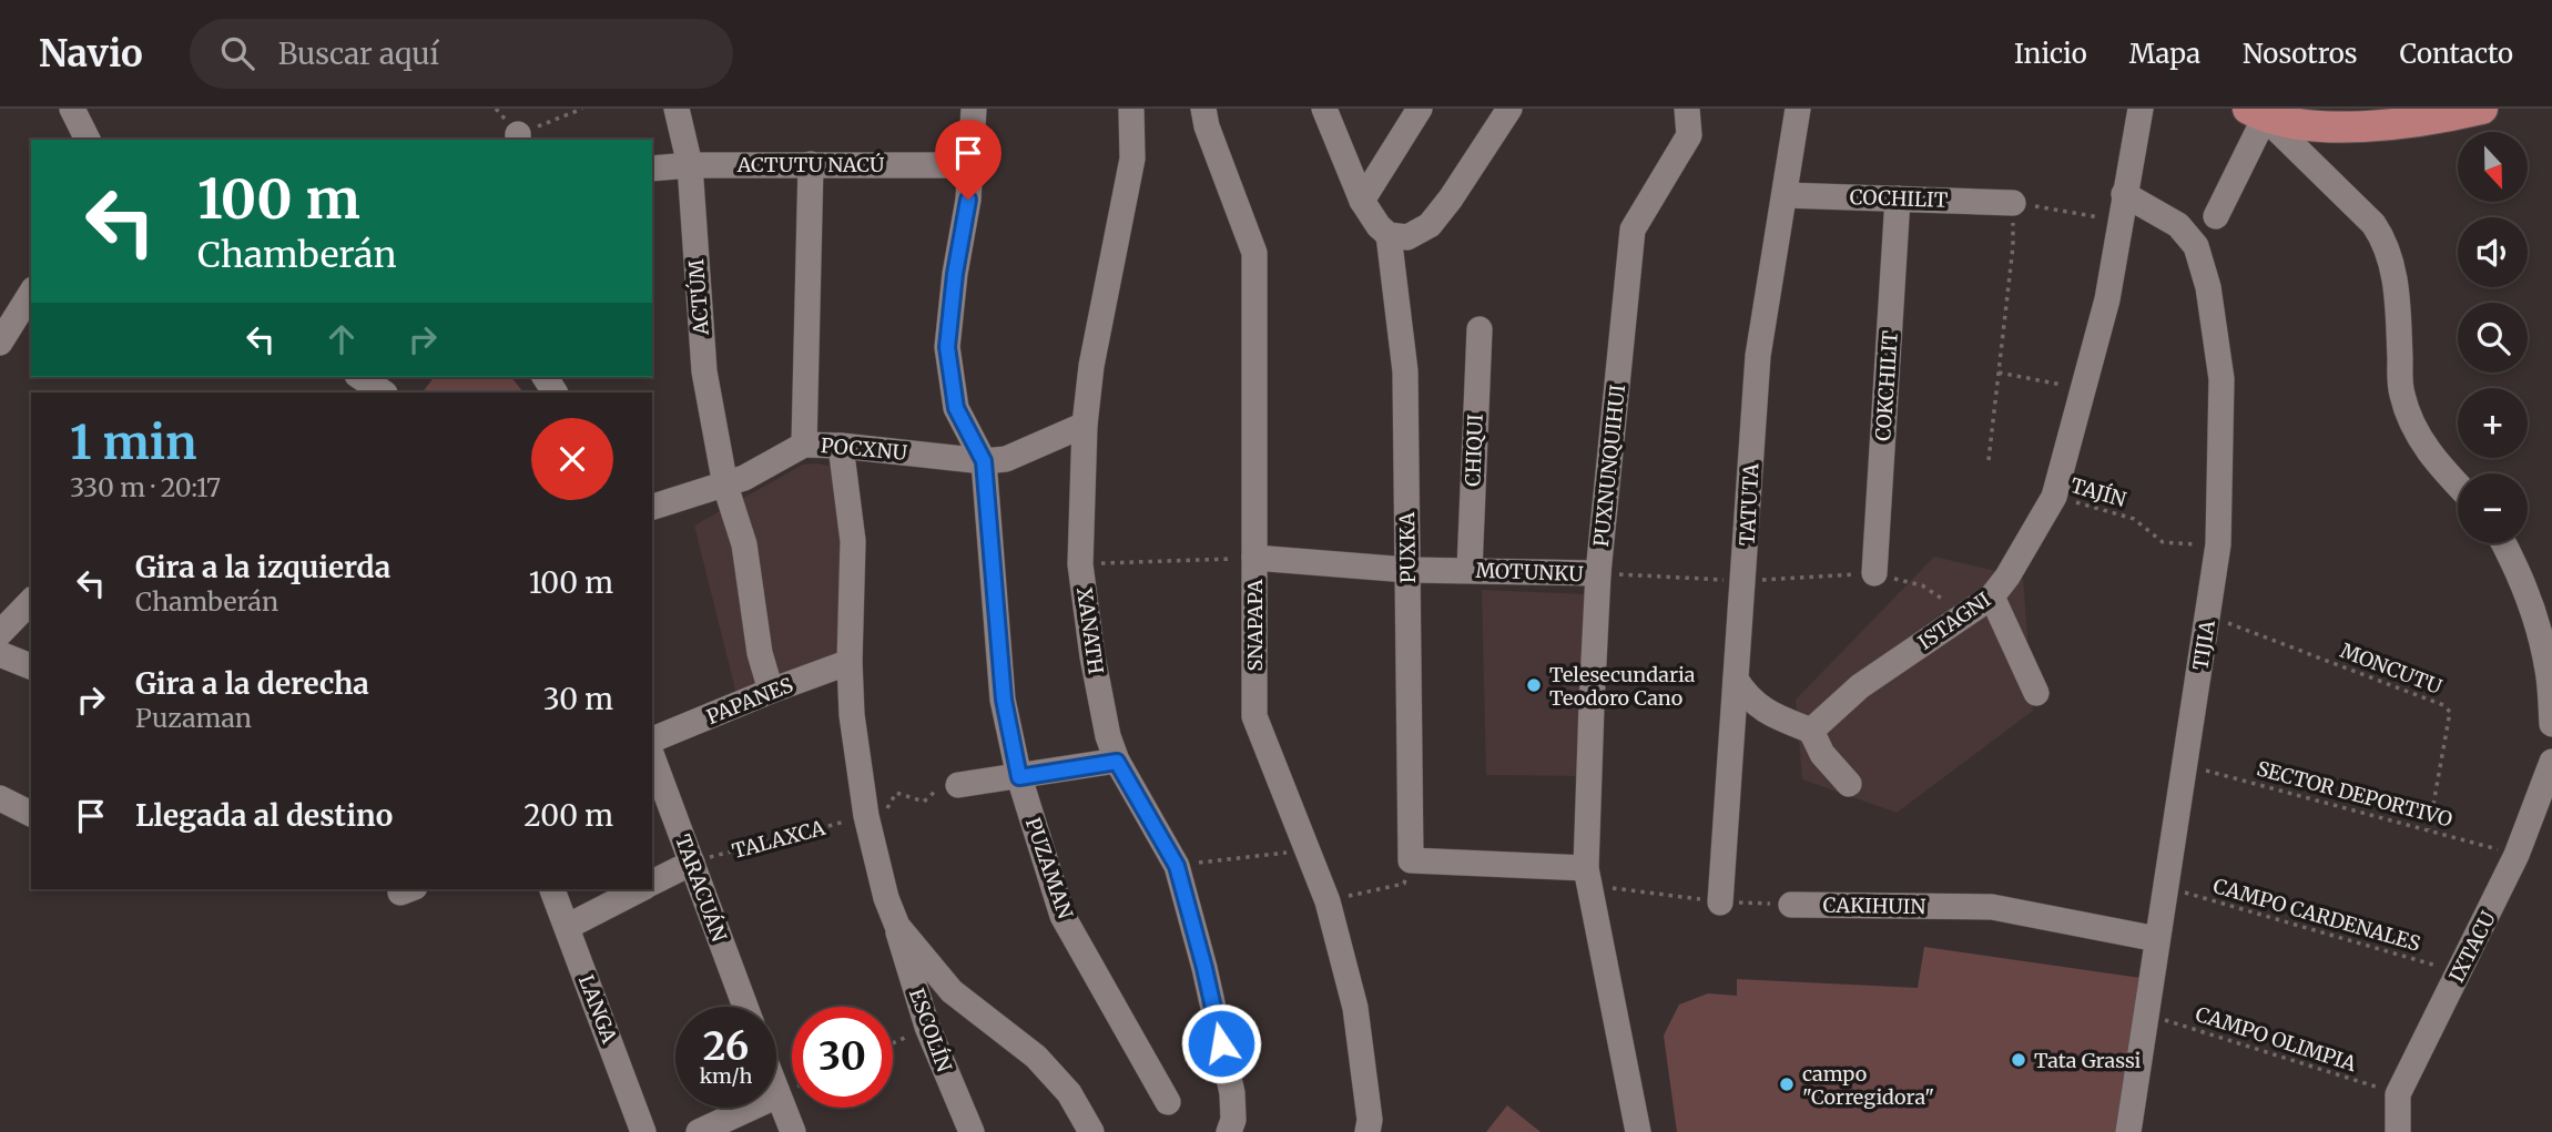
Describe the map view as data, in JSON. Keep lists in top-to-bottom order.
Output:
{
  "streets": {
    "street": [
      "ACTUTU NACÚ",
      "COCHILIT",
      "ACTÚM",
      "COKCHILIT",
      "POCXNU",
      "CHIQUI",
      "PUXNUNQUIHUI",
      "TATUTA",
      "PUXKA",
      "MOTUNKU",
      "ISTAGNI",
      "SNAPAPA",
      "XANATH",
      "TIJIA",
      "PAPANES",
      "PUZAMAN",
      "TARACUÁN",
      "CAKIHUIN",
      "IXTACU",
      "LANGA",
      "ESCOLÍN"
    ],
    "path": [
      "TAJÍN",
      "MONCUTU",
      "SECTOR DEPORTIVO",
      "TALAXCA",
      "CAMPO CARDENALES",
      "CAMPO OLIMPIA"
    ]
  },
  "crossings": [
    ["ACTUTU NACÚ", "ACTÚM"],
    ["ACTUTU NACÚ", "PUZAMAN"],
    ["COCHILIT", "COKCHILIT"],
    ["COCHILIT", "TATUTA"],
    ["ACTÚM", "POCXNU"],
    ["COKCHILIT", "MOTUNKU"],
    ["POCXNU", "XANATH"],
    ["POCXNU", "PUZAMAN"],
    ["CHIQUI", "MOTUNKU"],
    ["PUXNUNQUIHUI", "MOTUNKU"],
    ["TAJÍN", "ISTAGNI"],
    ["TAJÍN", "TIJIA"],
    ["TATUTA", "MOTUNKU"],
    ["PUXKA", "MOTUNKU"],
    ["MOTUNKU", "ISTAGNI"],
    ["MOTUNKU", "SNAPAPA"],
    ["ISTAGNI", "TIJIA"],
    ["TIJIA", "MONCUTU"],
    ["TIJIA", "SECTOR DEPORTIVO"],
    ["TIJIA", "CAKIHUIN"],
    ["TIJIA", "CAMPO CARDENALES"],
    ["TIJIA", "CAMPO OLIMPIA"],
    ["MONCUTU", "SECTOR DEPORTIVO"],
    ["SECTOR DEPORTIVO", "IXTACU"],
    ["TALAXCA", "TARACUÁN"],
    ["CAMPO CARDENALES", "IXTACU"],
    ["IXTACU", "CAMPO OLIMPIA"]
  ],
  "places": ["Telesecundaria Teodoro Cano", "Tata Grassi", "campo \"Corregidora\""],
  "north": "bottom",
  "page": {
    "header": "Navio",
    "search": "Buscar aquí",
    "nav": [
      "Inicio",
      "Mapa",
      "Nosotros",
      "Contacto"
    ],
    "map_buttons": ["+", "−"],
    "turn": ["100 m", "Chamberán"],
    "heading": ["1 min", "330 m · 20:17"],
    "list": [
      {
        "name": "Gira a la izquierda",
        "note": "Chamberán",
        "value": "100 m"
      },
      {
        "name": "Gira a la derecha",
        "note": "Puzaman",
        "value": "30 m"
      },
      {
        "name": "Llegada al destino",
        "value": "200 m"
      }
    ],
    "speed": "26 km/h",
    "limit": "30"
  }
}
